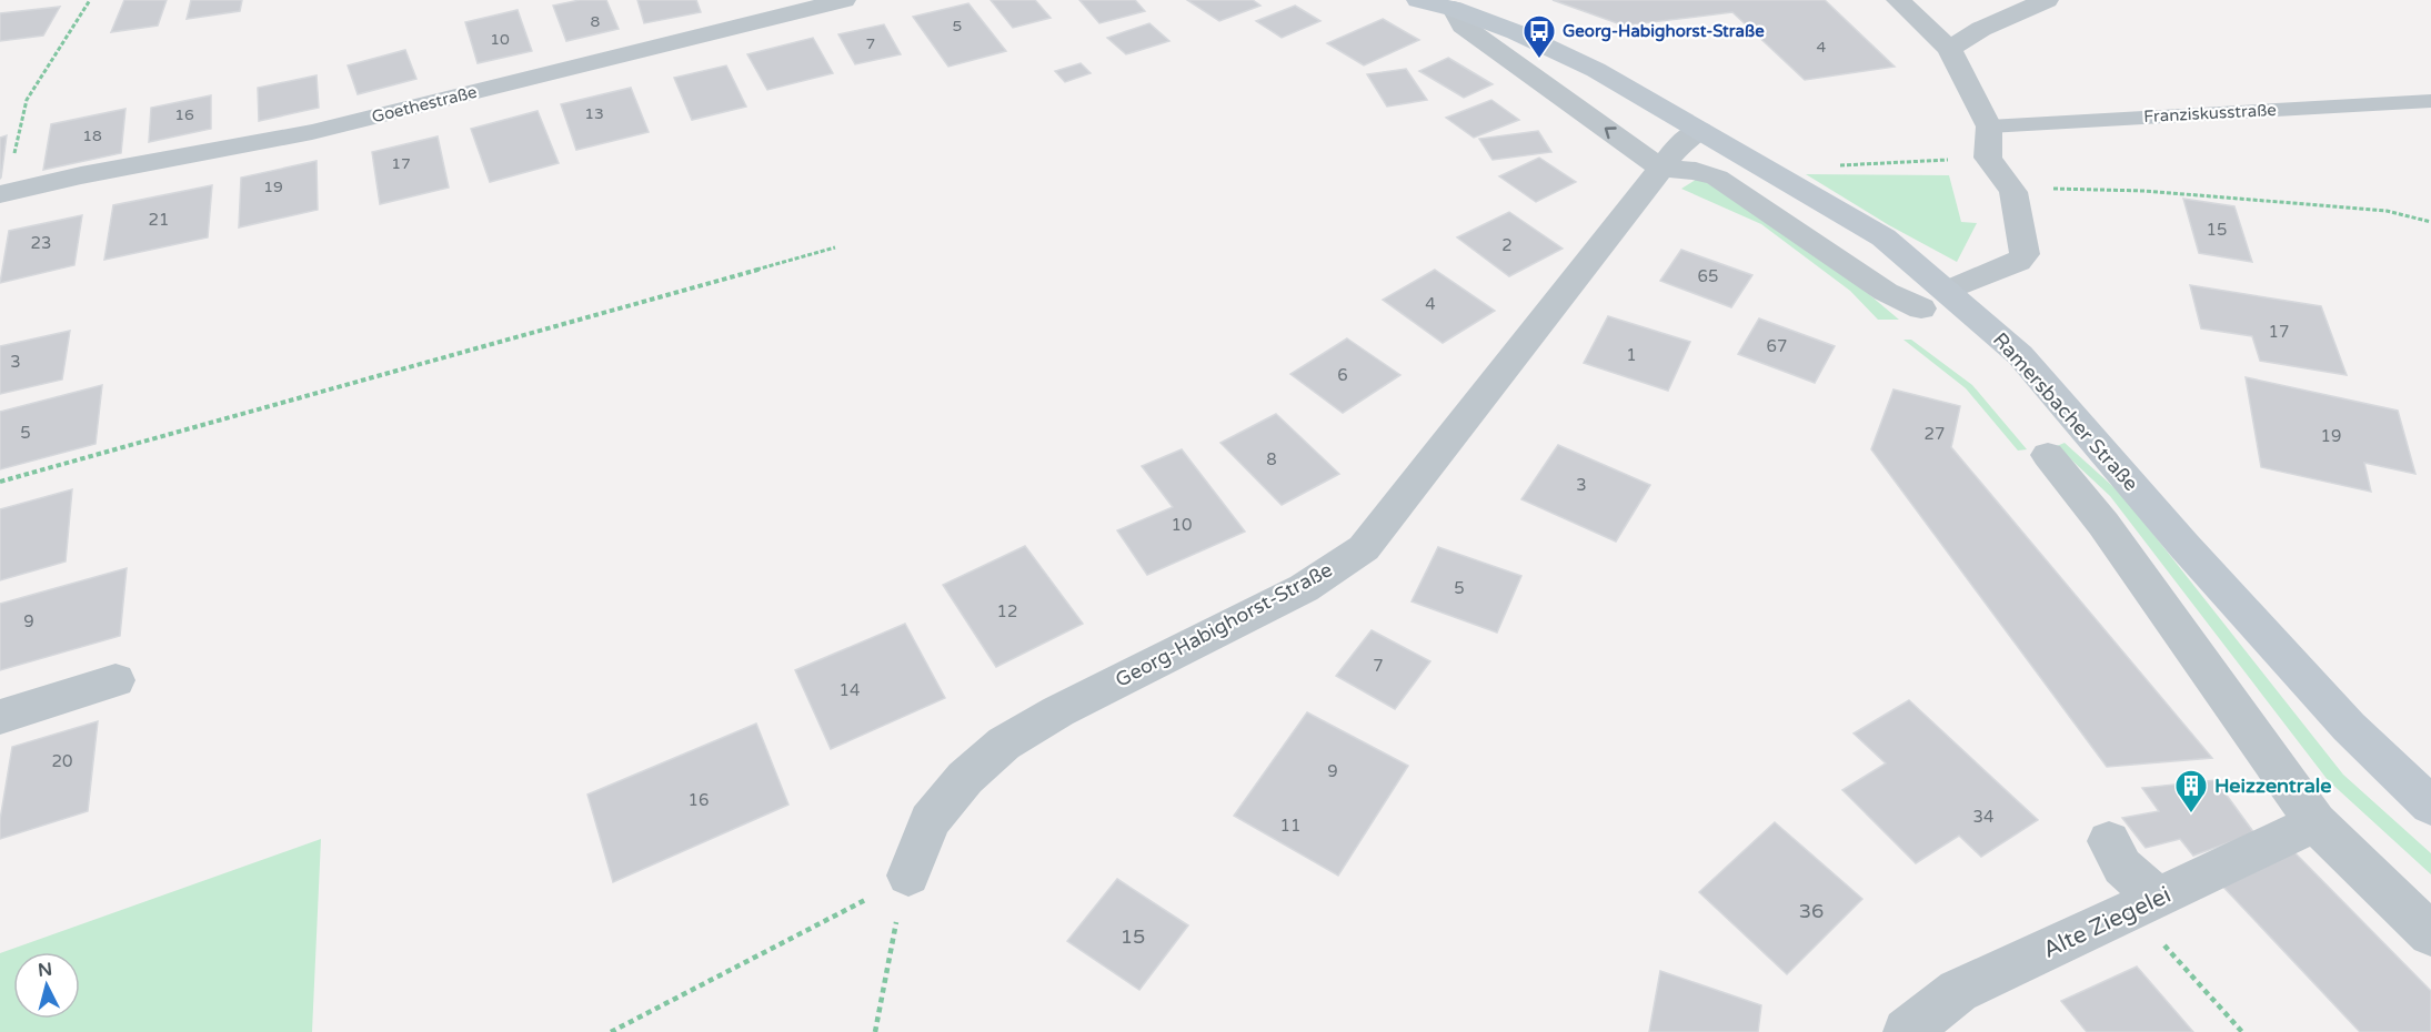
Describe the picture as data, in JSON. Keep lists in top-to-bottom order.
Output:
{
  "streets": {
    "main road": ["Ramersbacher Straße"],
    "street": ["Goethestraße", "Georg-Habighorst-Straße", "Alte Ziegelei"],
    "lane": ["Franziskusstraße"]
  },
  "crossings": [
    ["Ramersbacher Straße", "Georg-Habighorst-Straße"]
  ],
  "places": {
    "bus stop": ["Georg-Habighorst-Straße"],
    "building": ["Heizzentrale"]
  },
  "house_numbers": [
    "8",
    "5",
    "10",
    "7",
    "4",
    "13",
    "16",
    "18",
    "17",
    "19",
    "21",
    "15",
    "23",
    "2",
    "65",
    "4",
    "17",
    "67",
    "1",
    "3",
    "6",
    "5",
    "27",
    "19",
    "8",
    "3",
    "10",
    "5",
    "12",
    "9",
    "7",
    "14",
    "20",
    "9",
    "16",
    "34",
    "11",
    "36",
    "15"
  ],
  "north": "top"
}
